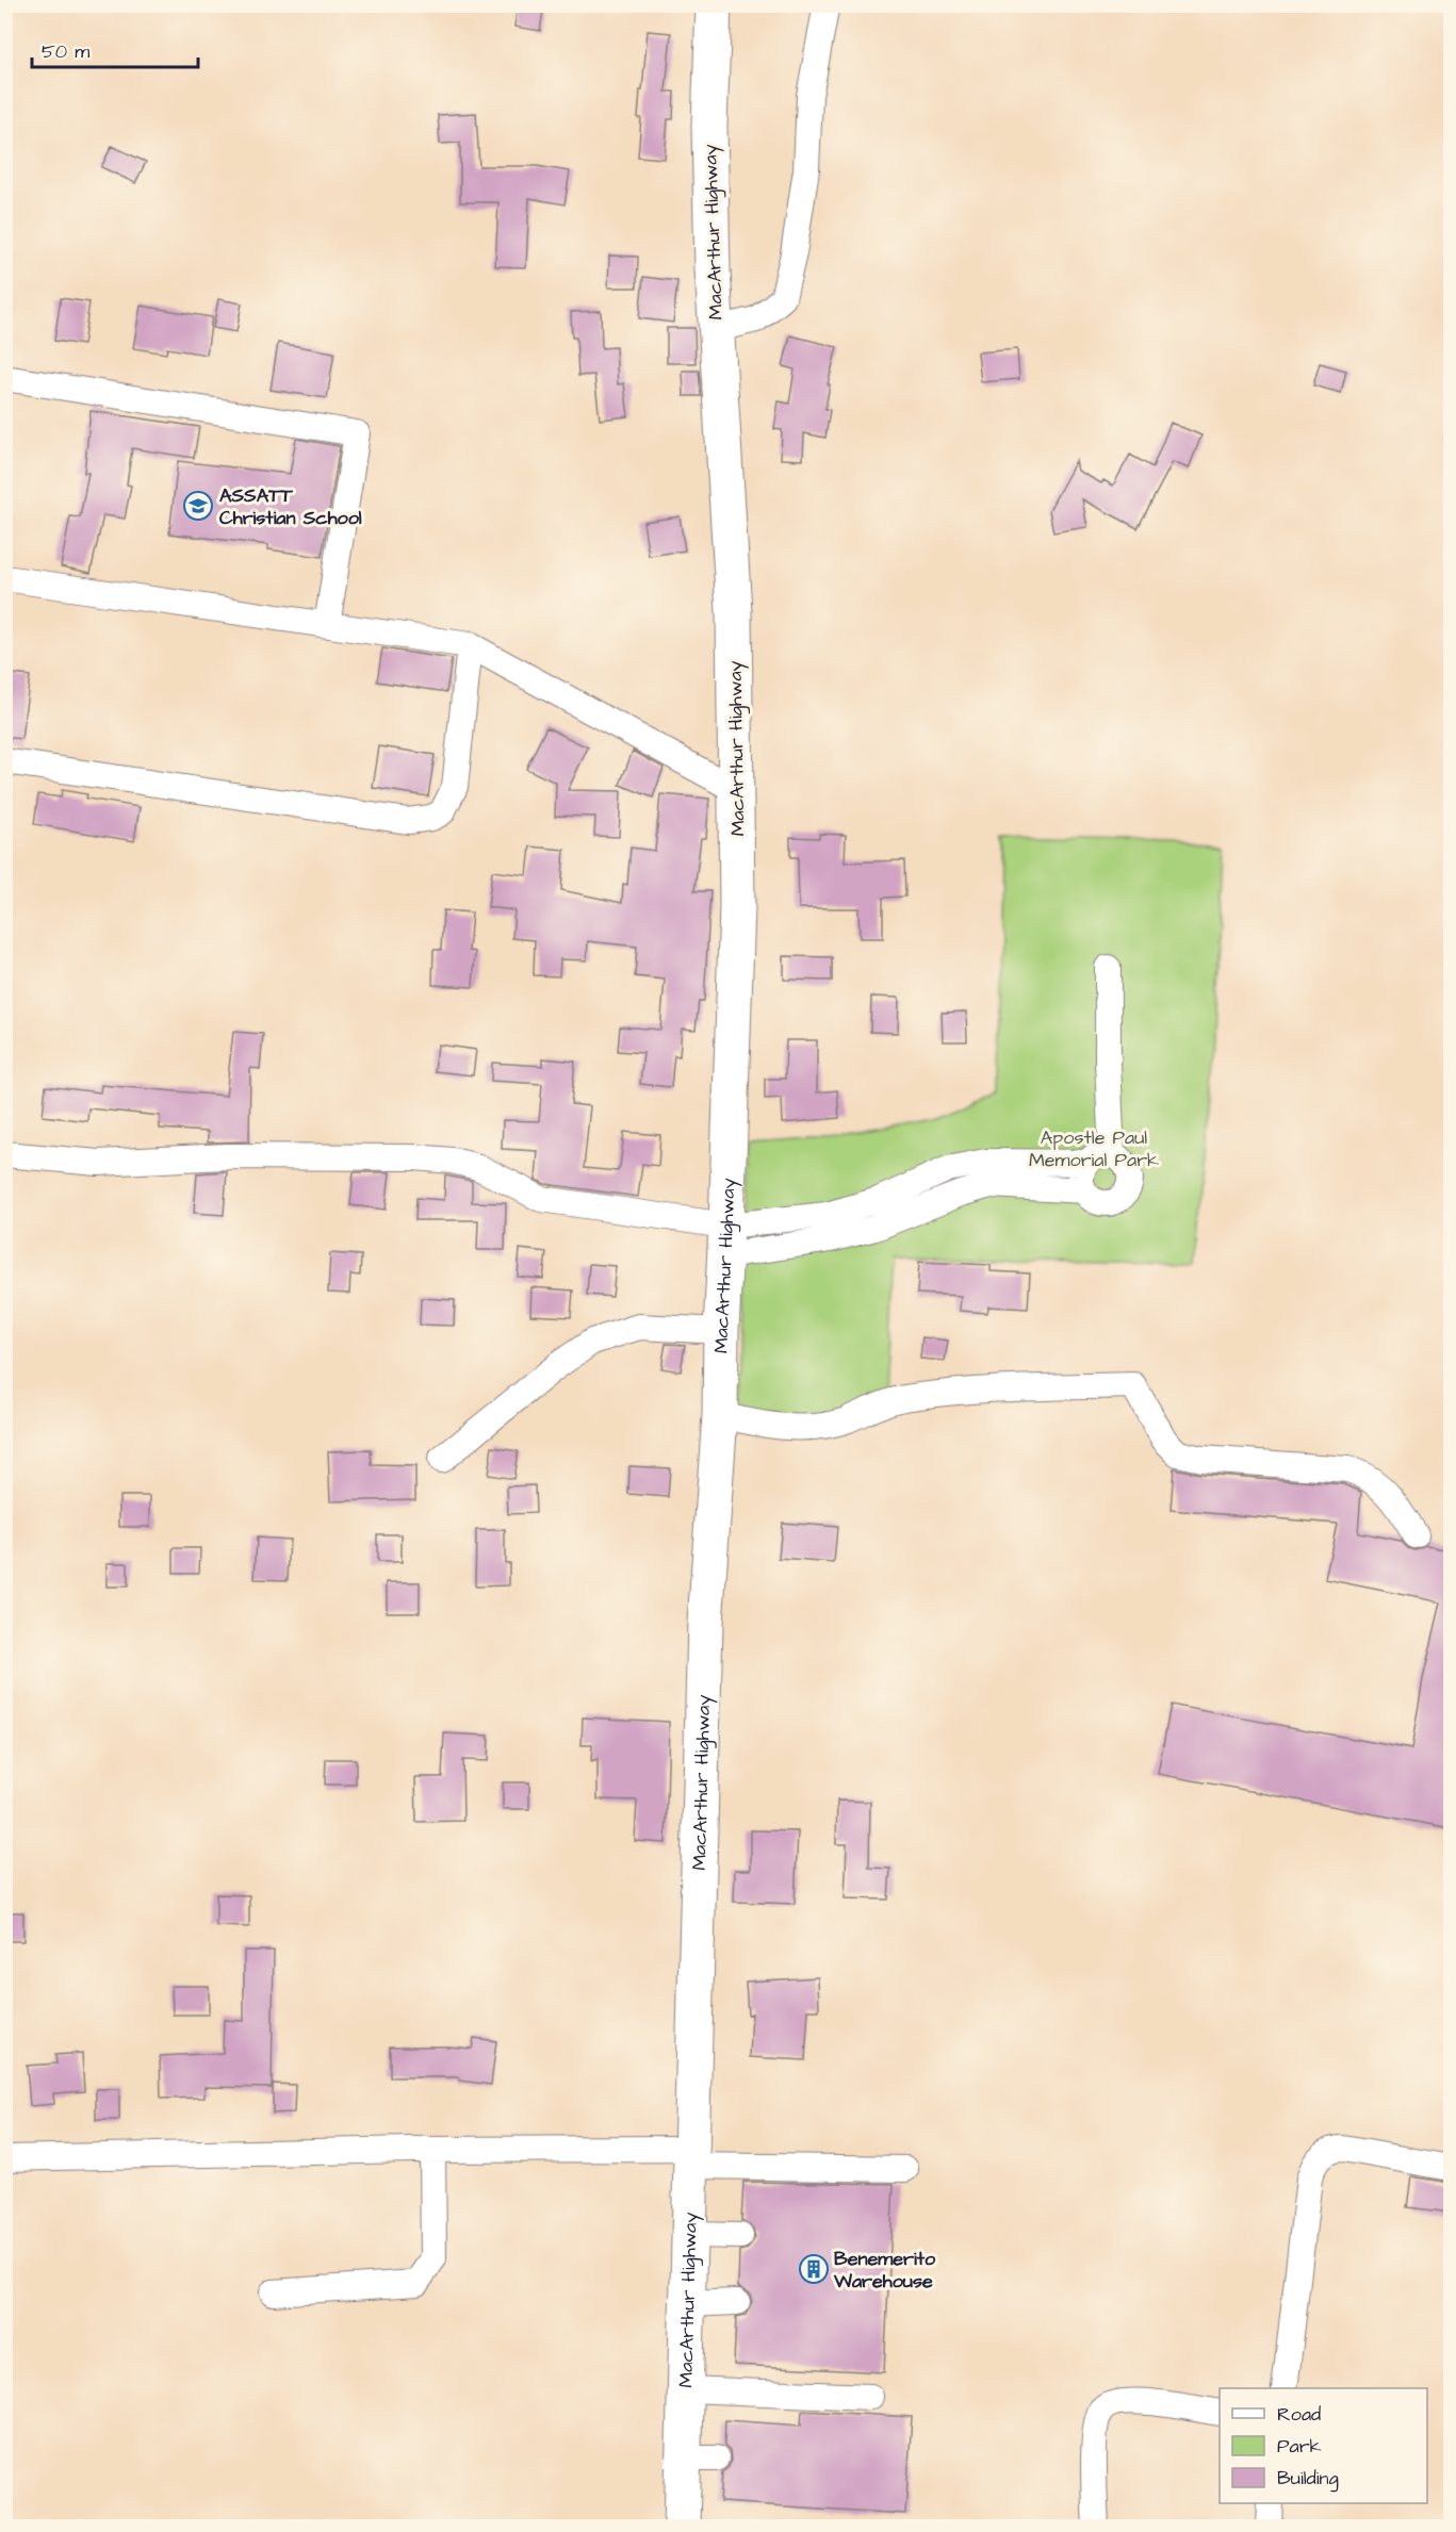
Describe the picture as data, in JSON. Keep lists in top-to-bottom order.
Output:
{
  "streets": {
    "highway": ["MacArthur Highway"]
  },
  "parks": ["Apostle Paul Memorial Park"],
  "places": {
    "school or university": ["ASSATT Christian School"],
    "building": ["Benemerito Warehouse"]
  },
  "legend": ["Road", "Park", "Building"],
  "scale_bar": "50 m"
}
